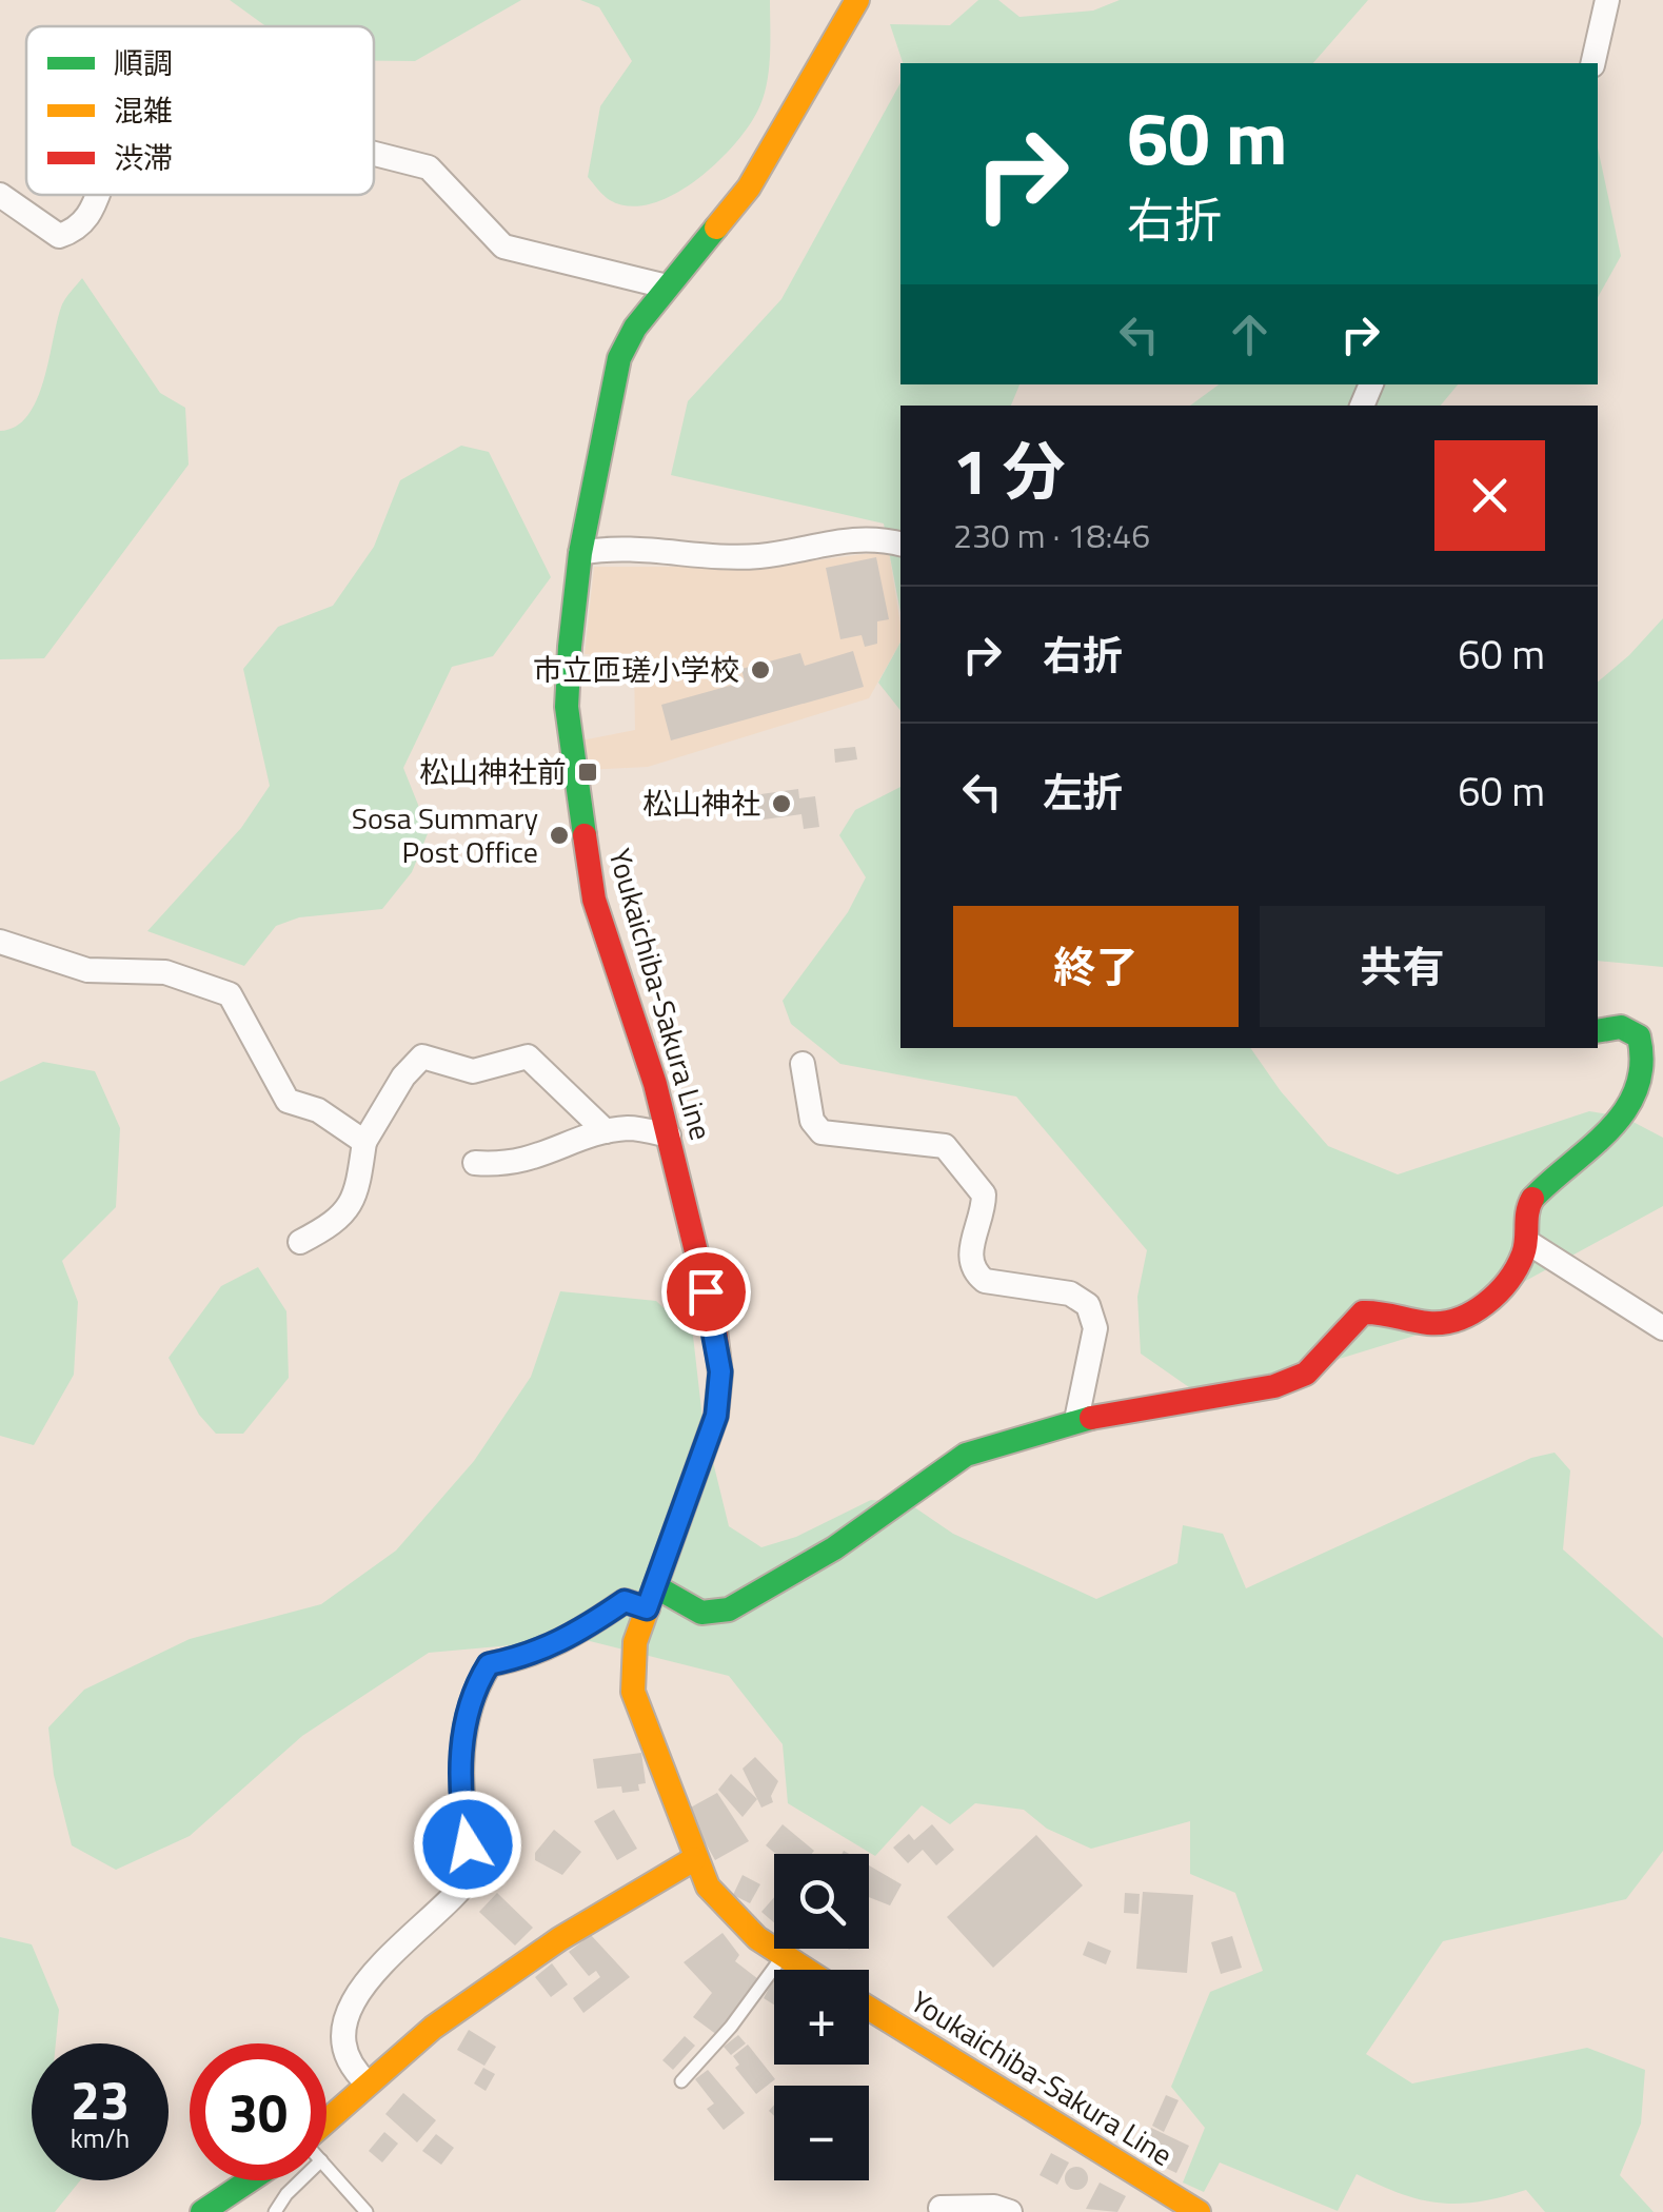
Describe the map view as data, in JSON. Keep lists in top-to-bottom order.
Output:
{
  "streets": {
    "main road": ["Youkaichiba-Sakura Line"]
  },
  "places": {
    "other": ["市立匝瑳小学校", "松山神社", "Sosa Summary Post Office"],
    "transit": ["松山神社前"]
  },
  "legend": ["順調", "混雑", "渋滞"],
  "page": {
    "turn": ["60 m", "右折"],
    "heading": ["1 分", "230 m · 18:46"],
    "list": [
      {
        "name": "右折",
        "value": "60 m"
      },
      {
        "name": "左折",
        "value": "60 m"
      }
    ],
    "buttons": ["終了", "共有"],
    "map_buttons": ["+", "−"],
    "speed": "23 km/h",
    "limit": "30"
  }
}
